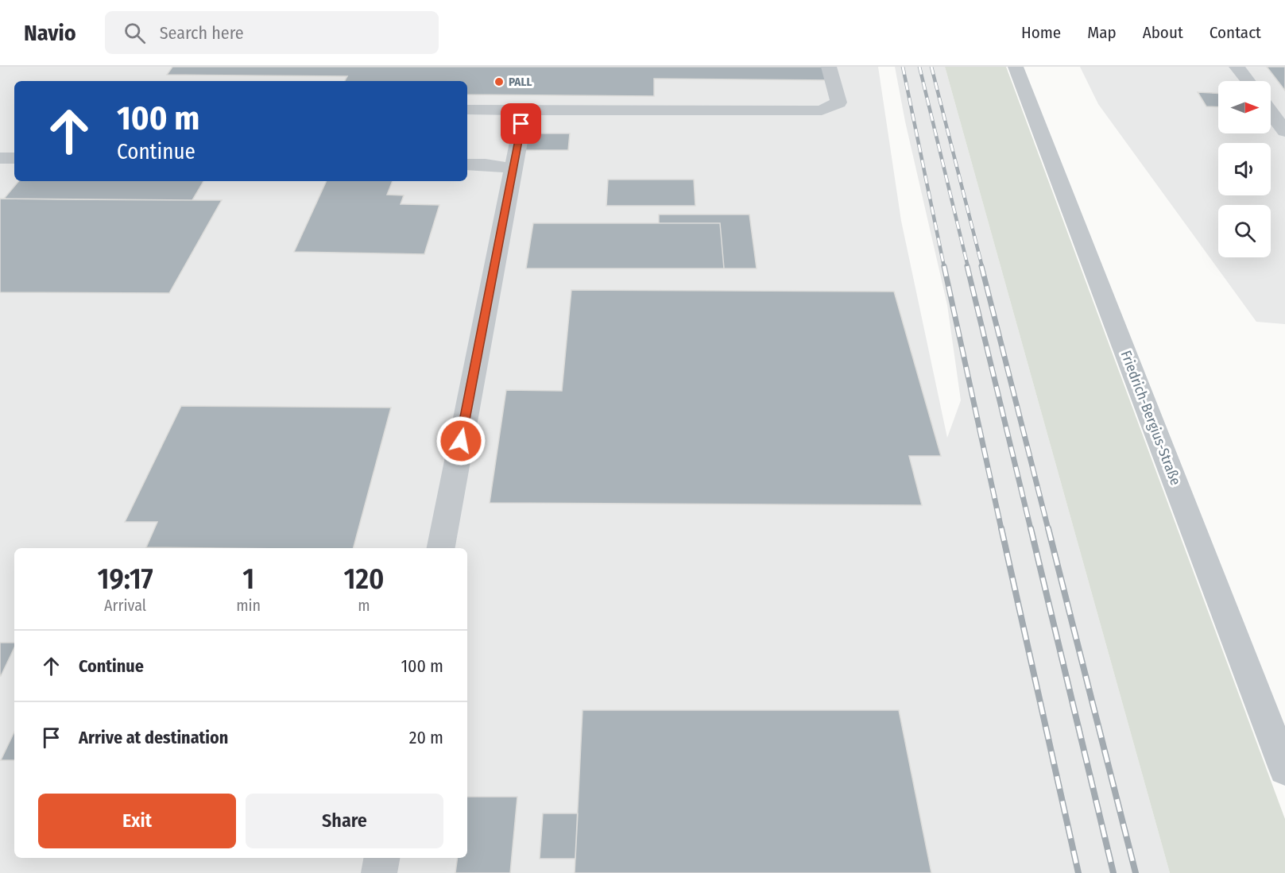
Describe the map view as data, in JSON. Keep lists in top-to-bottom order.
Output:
{
  "streets": {
    "street": ["Friedrich-Bergius-Straße"]
  },
  "places": ["PALL"],
  "north": "right",
  "page": {
    "header": "Navio",
    "search": "Search here",
    "nav": [
      "Home",
      "Map",
      "About",
      "Contact"
    ],
    "turn": ["100 m", "Continue"],
    "eta": [
      "19:17",
      "Arrival",
      "1",
      "min",
      "120",
      "m"
    ],
    "list": [
      {
        "name": "Continue",
        "value": "100 m"
      },
      {
        "name": "Arrive at destination",
        "value": "20 m"
      }
    ],
    "buttons": ["Exit", "Share"]
  }
}
